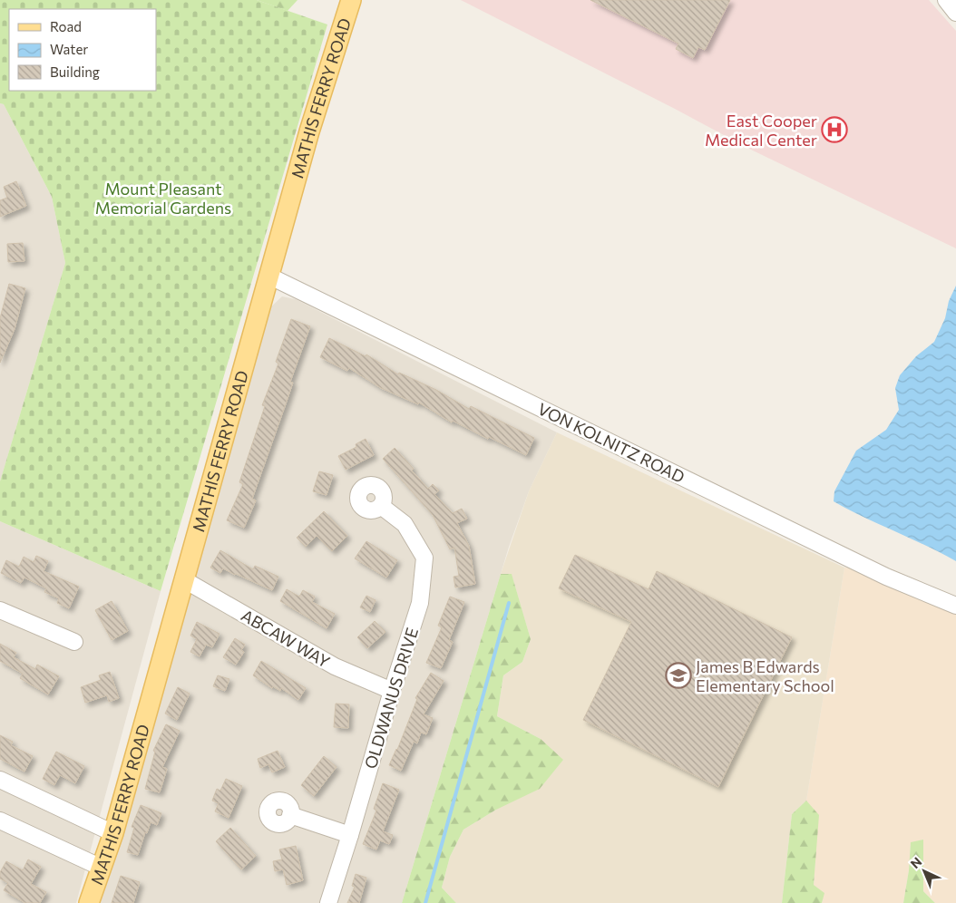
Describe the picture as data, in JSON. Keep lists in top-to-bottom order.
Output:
{
  "streets": {
    "main road": ["MATHIS FERRY ROAD"],
    "street": ["VON KOLNITZ ROAD", "ABCAW WAY", "OLDWANUS DRIVE"]
  },
  "crossings": [
    ["MATHIS FERRY ROAD", "VON KOLNITZ ROAD"],
    ["MATHIS FERRY ROAD", "ABCAW WAY"],
    ["ABCAW WAY", "OLDWANUS DRIVE"]
  ],
  "parks": ["Mount Pleasant Memorial Gardens"],
  "places": {
    "hospital": ["East Cooper Medical Center"],
    "school or university": ["James B Edwards Elementary School"]
  },
  "legend": ["Road", "Water", "Building"],
  "north": "top left"
}
